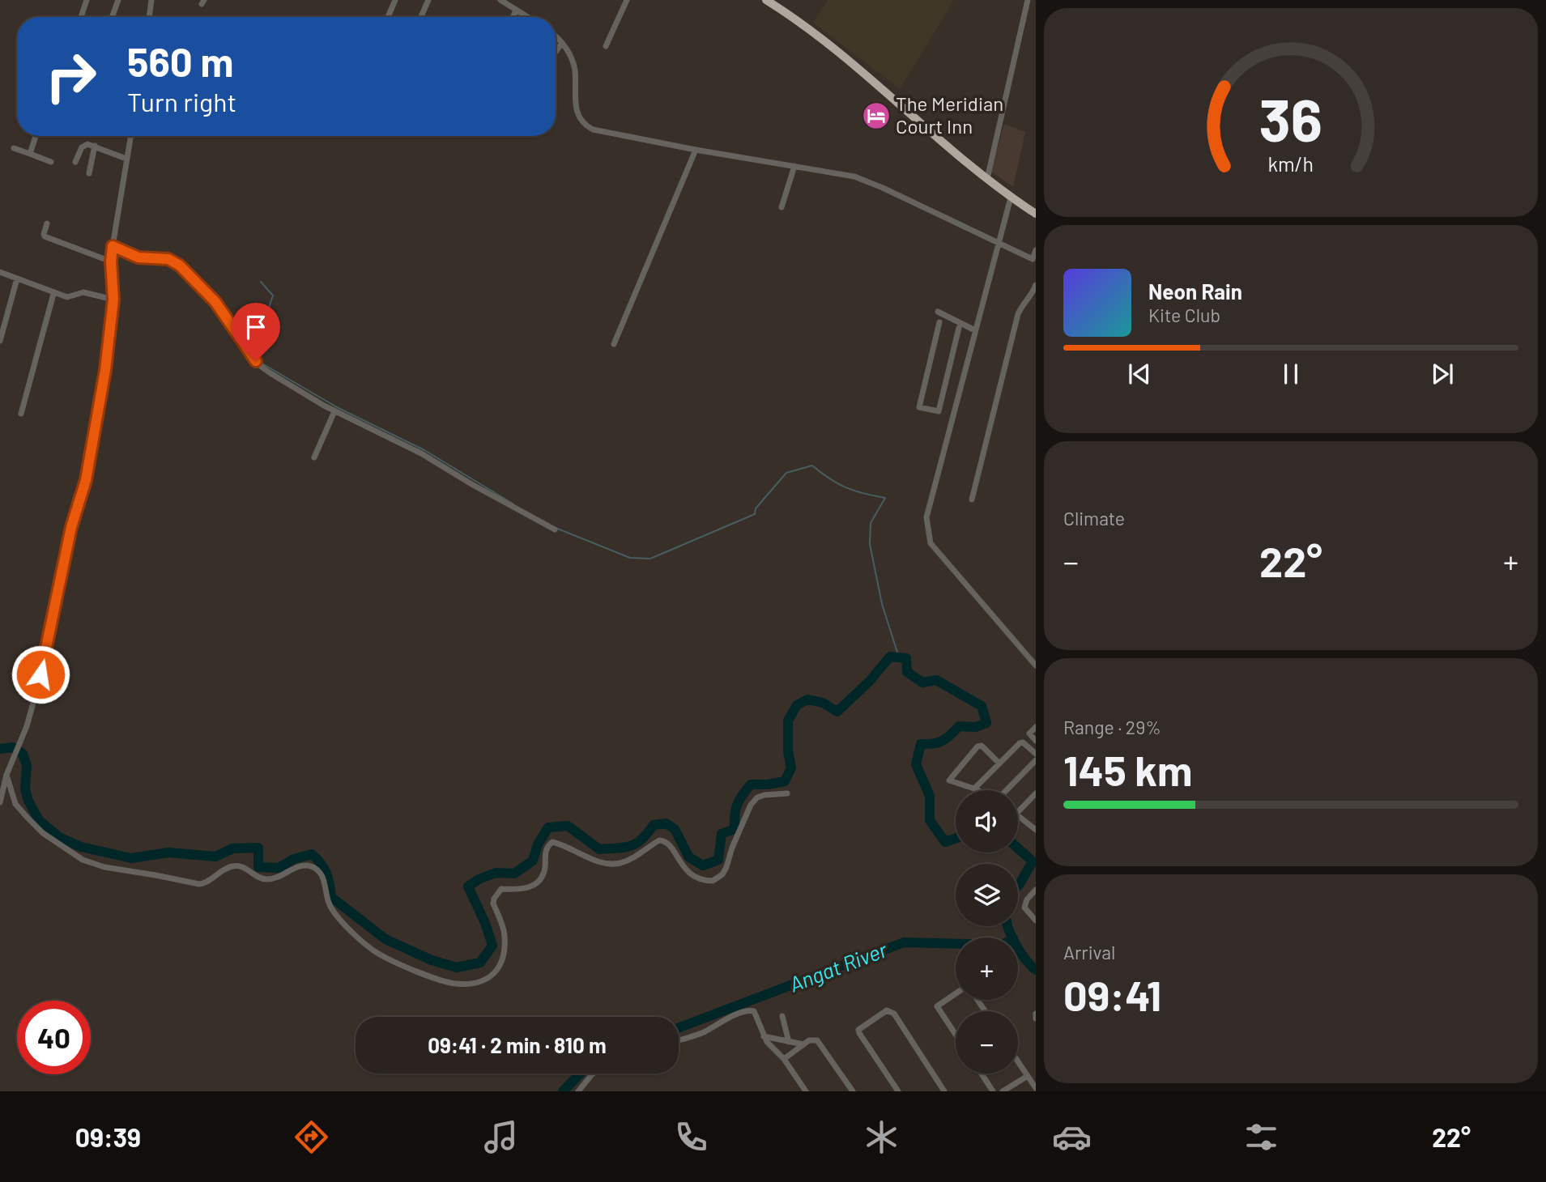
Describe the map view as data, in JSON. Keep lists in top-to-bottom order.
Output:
{
  "water": ["Angat River"],
  "places": {
    "hotel": ["The Meridian Court Inn"]
  },
  "page": {
    "turn": ["560 m", "Turn right"],
    "song": ["Neon Rain", "Kite Club"],
    "tile": [
      "Climate",
      ["Range · 29%", "145 km"],
      ["Arrival", "09:41"]
    ],
    "heat": ["−", "22°", "+"],
    "map_buttons": ["+", "−"],
    "limit": "40",
    "trip": "09:41 · 2 min · 810 m",
    "tabs": ["09:39", "22°"],
    "gauge": ["36", "km/h"]
  }
}
